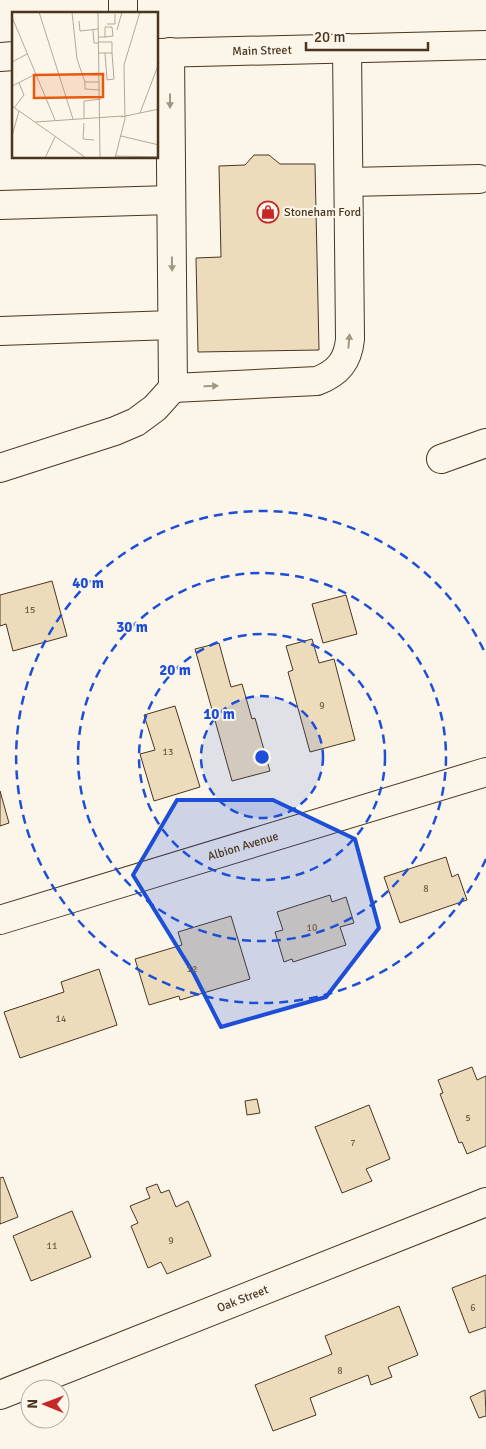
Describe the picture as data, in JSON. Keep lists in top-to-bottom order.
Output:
{
  "streets": {
    "street": ["Main Street", "Albion Avenue", "Oak Street"]
  },
  "places": {
    "shop": ["Stoneham Ford"]
  },
  "house_numbers": [
    "15",
    "9",
    "13",
    "8",
    "10",
    "12",
    "14",
    "5",
    "7",
    "9",
    "11",
    "6",
    "8"
  ],
  "scale_bar": "20 m",
  "north": "left",
  "rings": [
    "40 m",
    "30 m",
    "20 m",
    "10 m"
  ]
}
